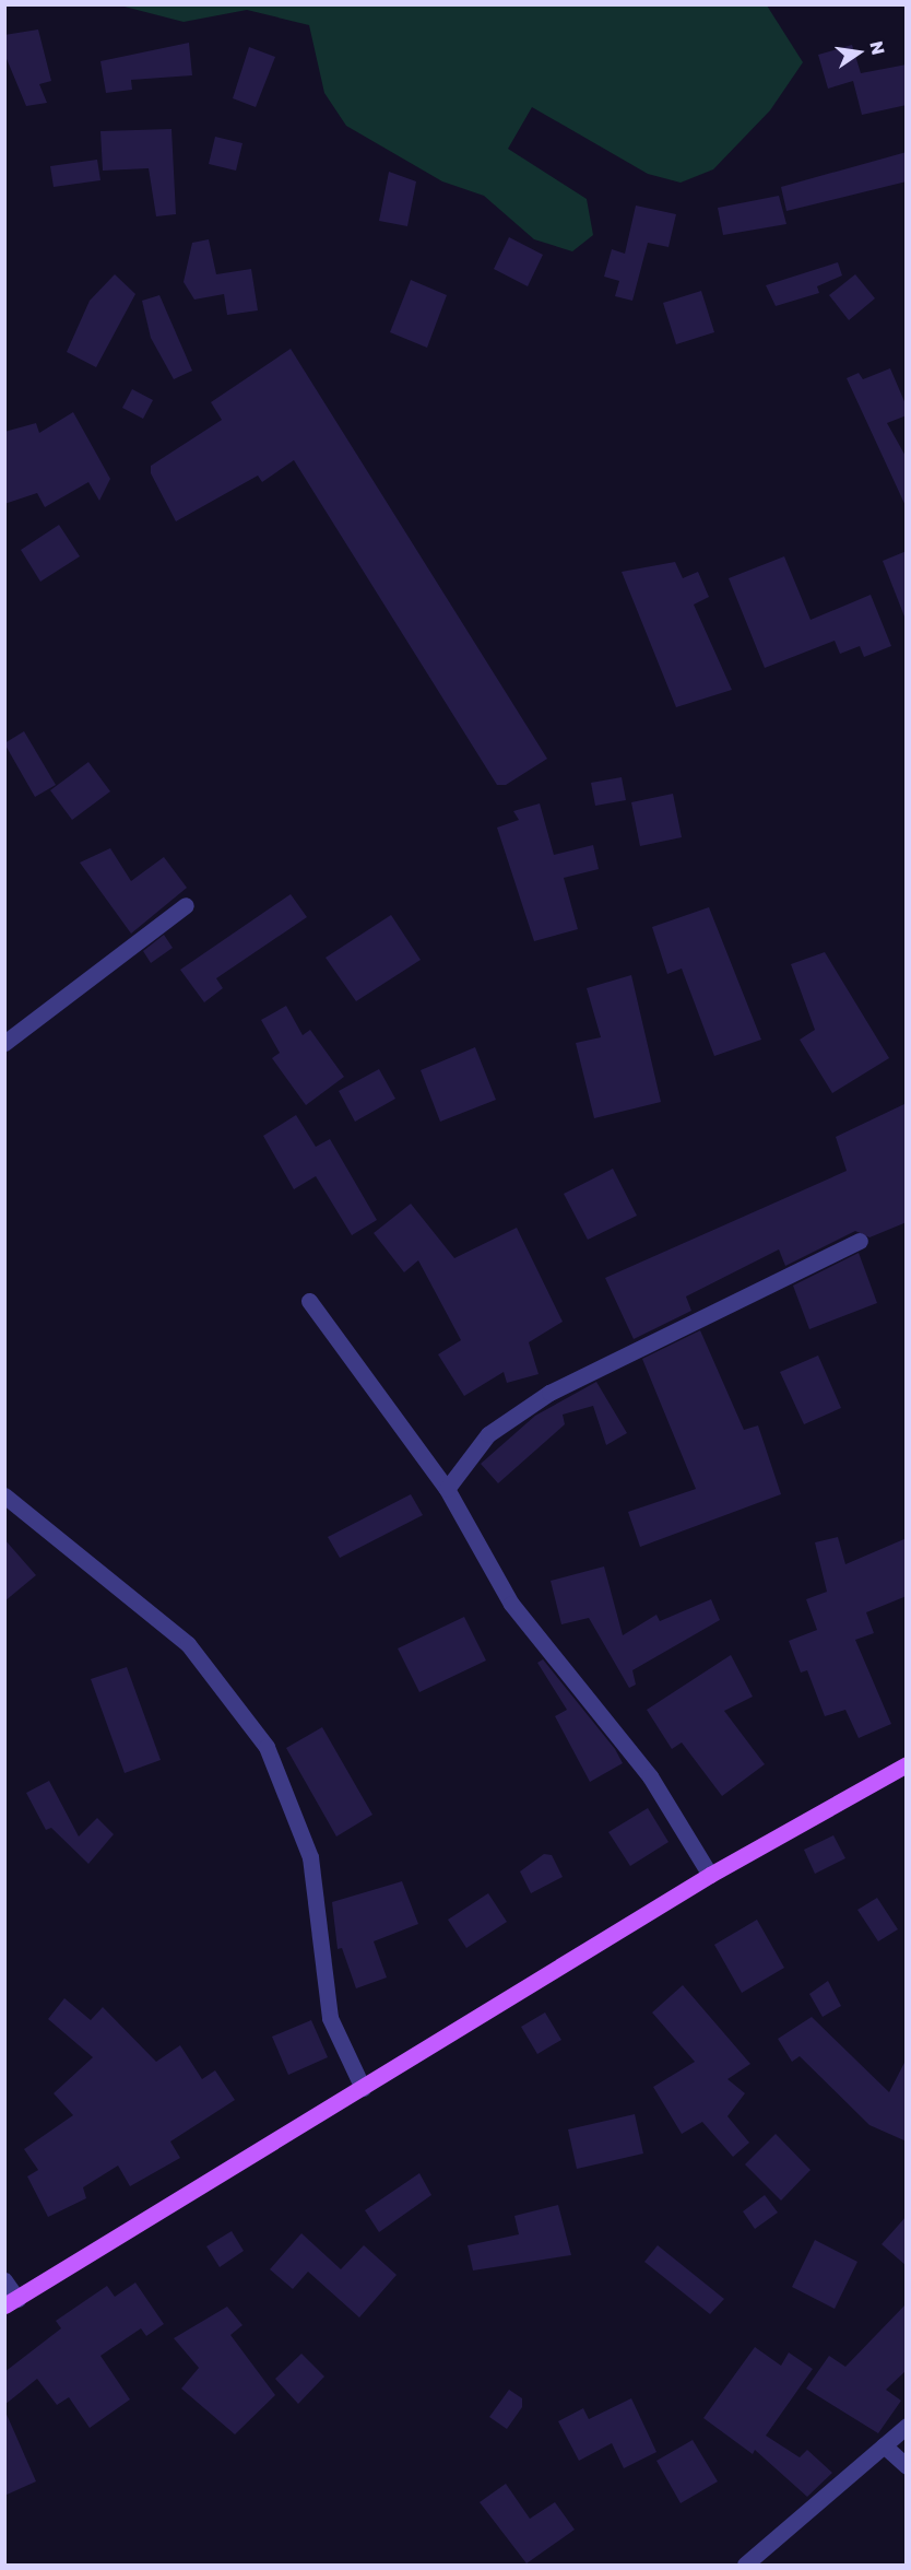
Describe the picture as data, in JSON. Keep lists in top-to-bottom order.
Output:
{
  "north": "right"
}
